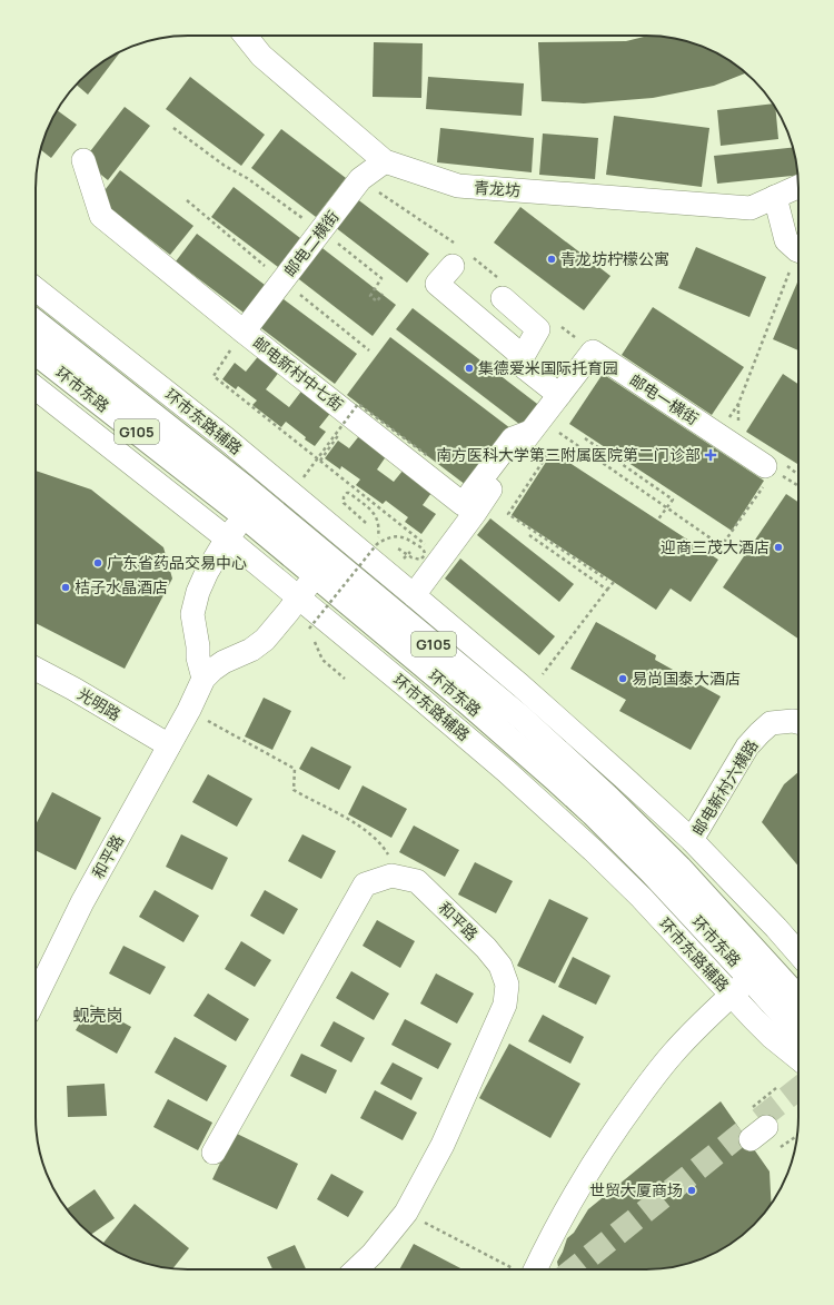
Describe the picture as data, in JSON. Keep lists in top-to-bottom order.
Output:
{
  "streets": {
    "highway": ["环市东路", "G105"],
    "street": [
      "青龙坊",
      "邮电二横街",
      "邮电新村中七街",
      "邮电一横街",
      "环市东路辅路",
      "光明路",
      "邮电新村六横路",
      "和平路"
    ]
  },
  "crossings": [
    ["青龙坊", "邮电二横街"],
    ["邮电二横街", "邮电新村中七街"],
    ["环市东路", "和平路"],
    ["环市东路辅路", "邮电新村六横路"],
    ["环市东路辅路", "和平路"],
    ["光明路", "和平路"]
  ],
  "districts": ["蚬壳岗"],
  "places": {
    "other": [
      "青龙坊柠檬公寓",
      "集德爱米国际托育园",
      "迎商三茂大酒店",
      "广东省药品交易中心",
      "桔子水晶酒店",
      "易尚国泰大酒店",
      "世贸大厦商场"
    ],
    "health": ["南方医科大学第三附属医院第二门诊部"]
  }
}
